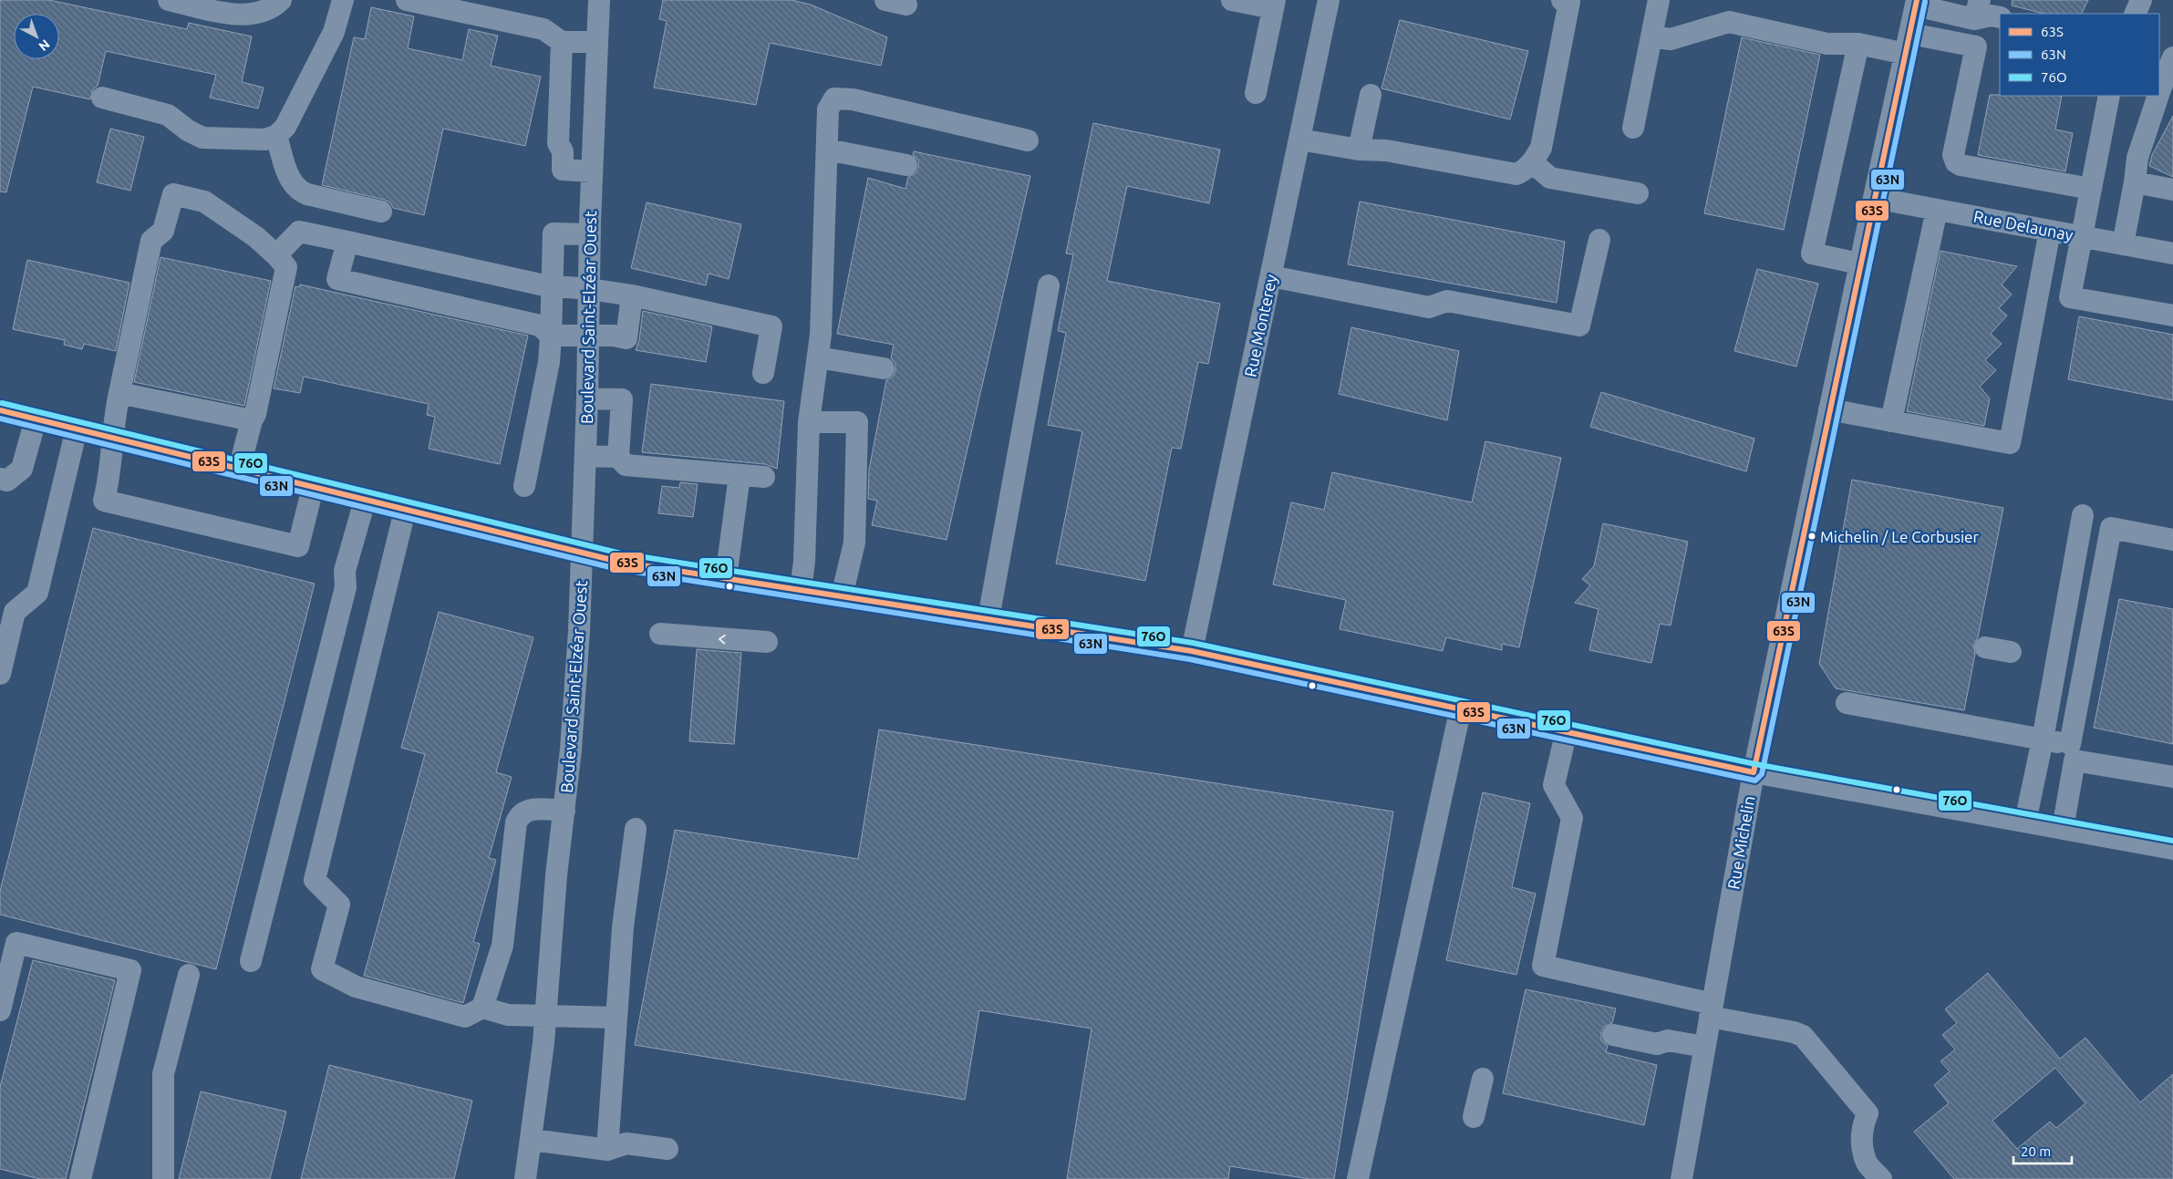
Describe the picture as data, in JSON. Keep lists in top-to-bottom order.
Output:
{
  "streets": {
    "street": [
      "Rue Delaunay",
      "Boulevard Saint-Elzéar Ouest",
      "Rue Monterey",
      "Rue Michelin"
    ]
  },
  "crossings": [
    ["Rue Delaunay", "Rue Michelin"]
  ],
  "places": ["Michelin / Le Corbusier"],
  "lines": ["transit line 63S", "transit line 63N", "transit line 76O"],
  "legend": ["63S", "63N", "76O"],
  "scale_bar": "20 m",
  "north": "bottom right"
}
